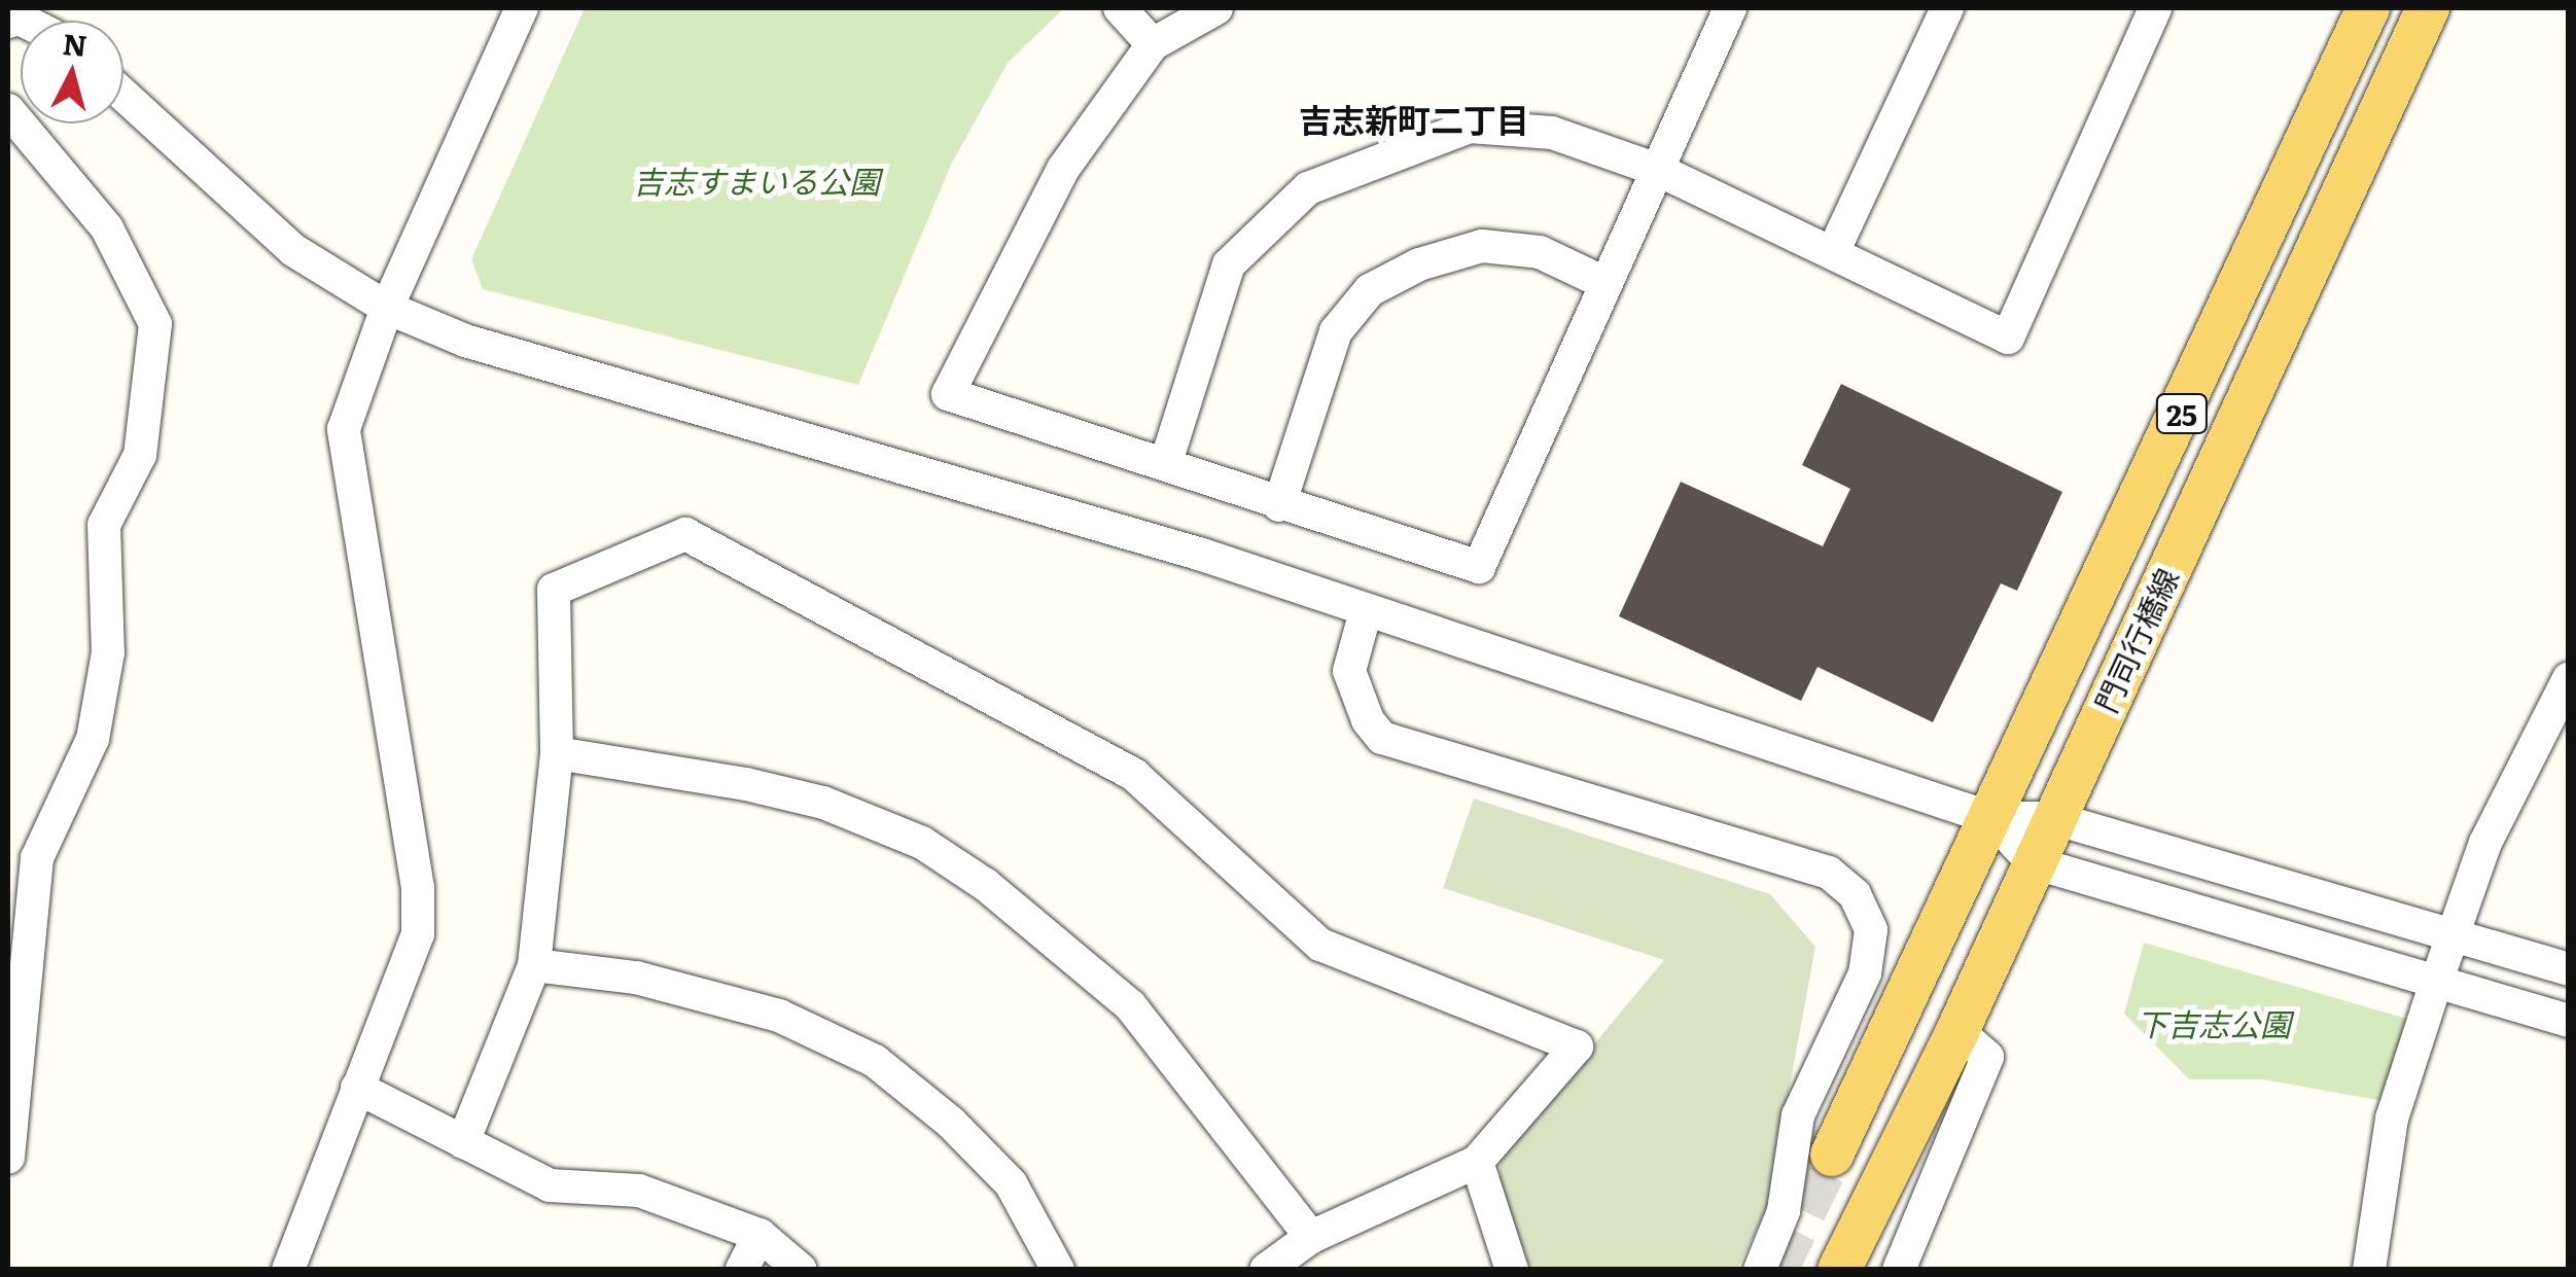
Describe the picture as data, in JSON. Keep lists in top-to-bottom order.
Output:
{
  "streets": {
    "main road": ["25", "門司行橋線"]
  },
  "districts": ["吉志新町二丁目"],
  "parks": ["吉志すまいる公園", "下吉志公園"],
  "north": "top"
}
